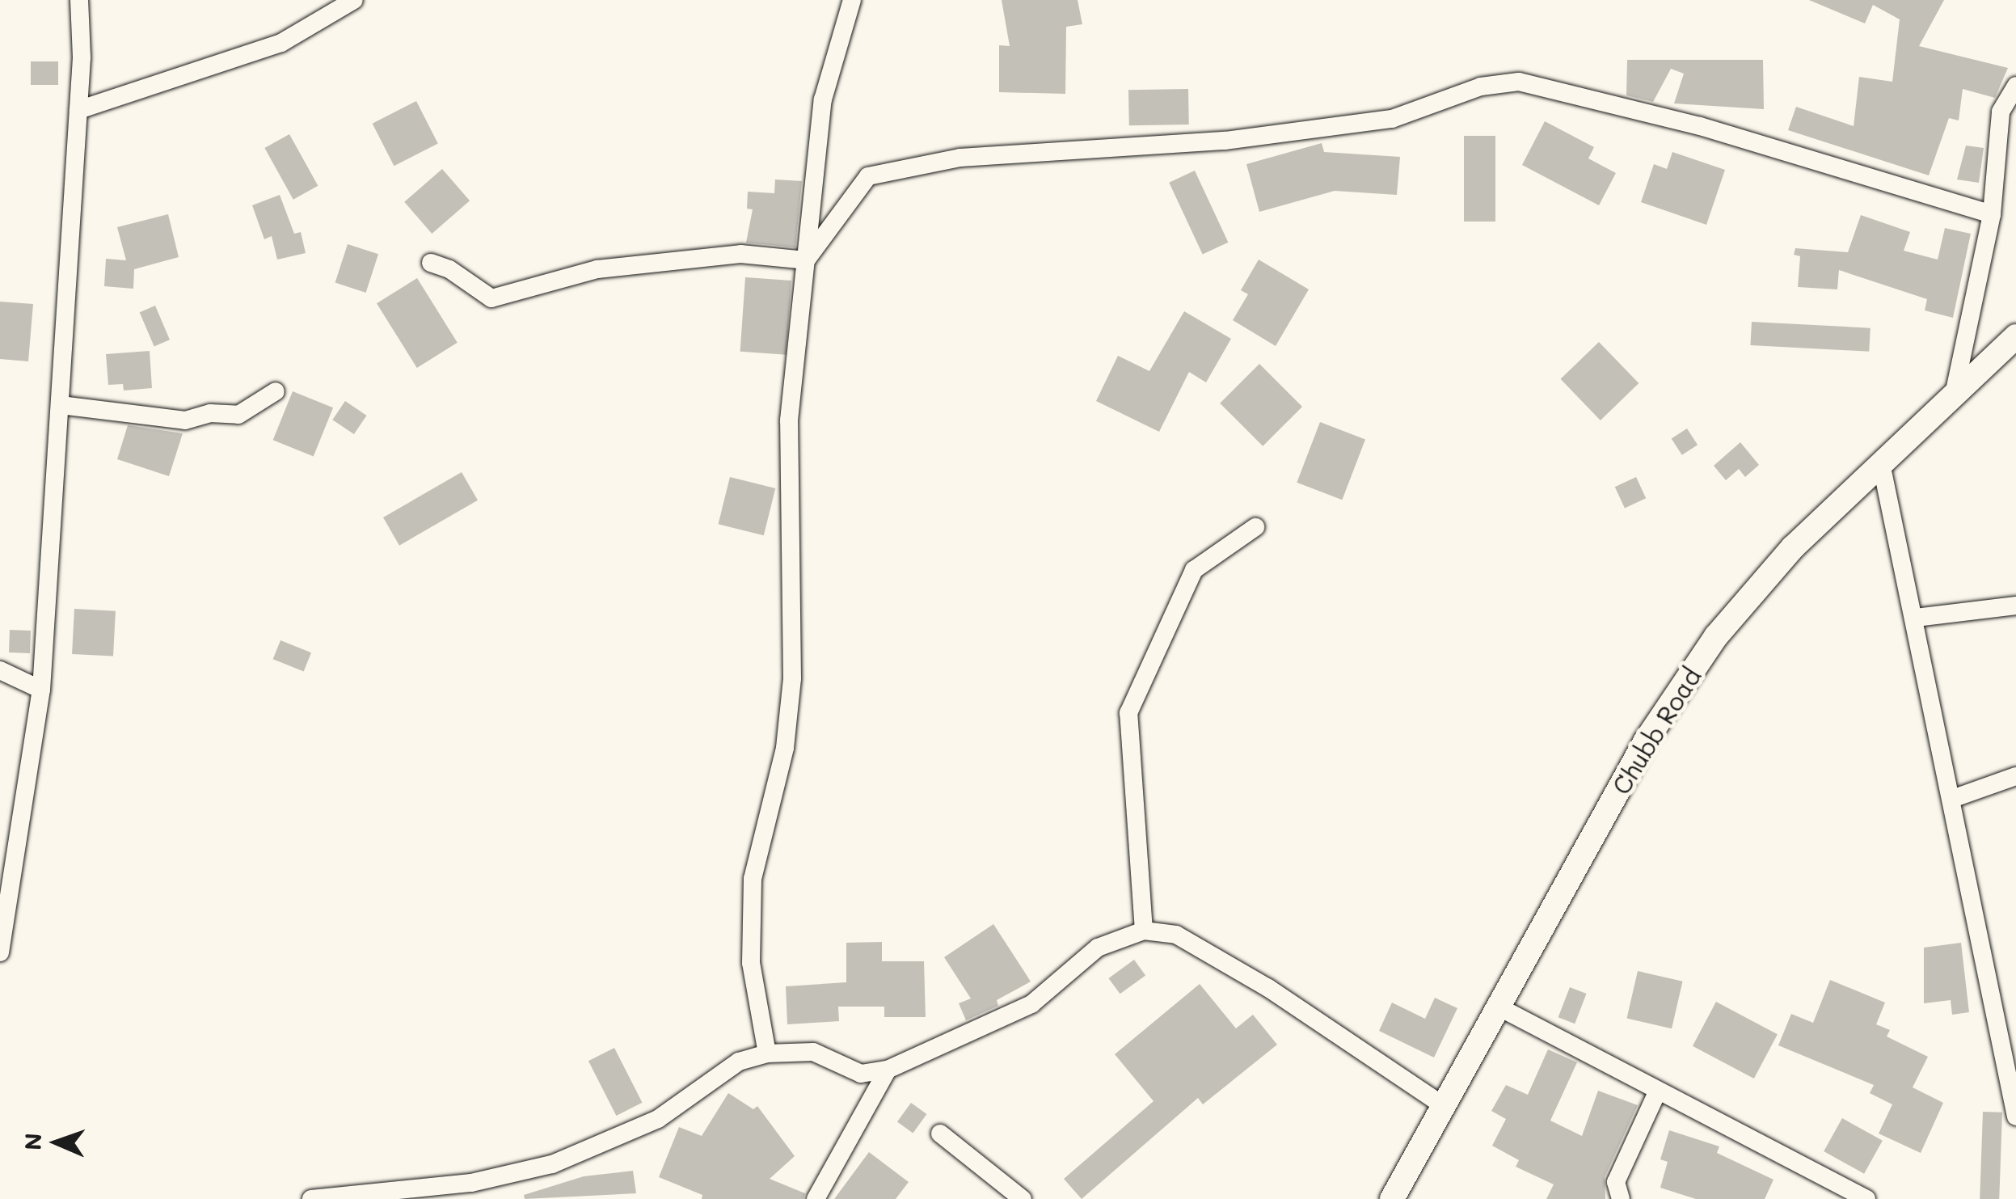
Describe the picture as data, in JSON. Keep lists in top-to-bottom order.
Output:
{
  "streets": {
    "street": ["Chubb Road"]
  },
  "north": "left"
}
